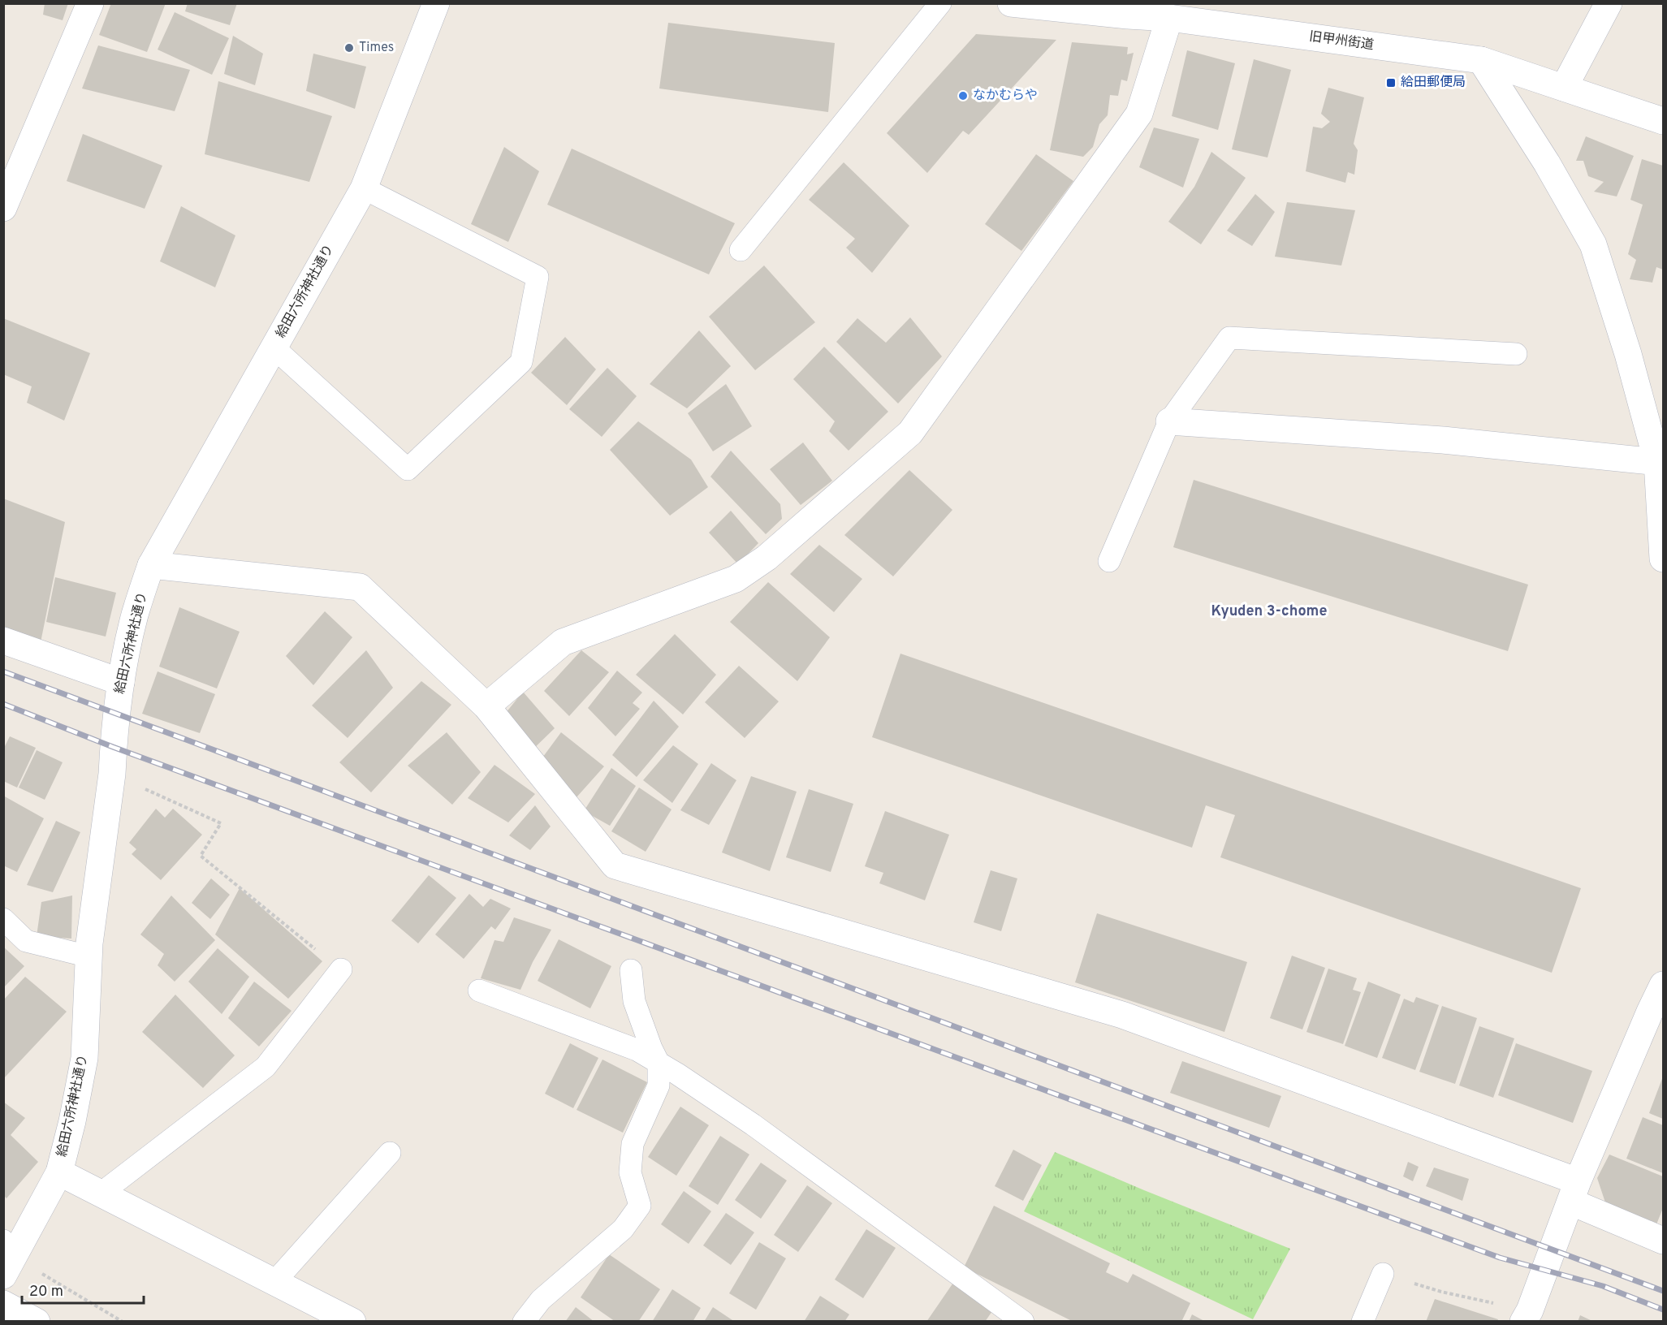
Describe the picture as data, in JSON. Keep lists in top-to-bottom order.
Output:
{
  "streets": {
    "street": ["旧甲州街道", "給田六所神社通り"]
  },
  "districts": ["Kyuden 3-chome"],
  "places": {
    "other": ["Times", "なかむらや"],
    "transit": ["給田郵便局"]
  },
  "scale_bar": "20 m"
}
